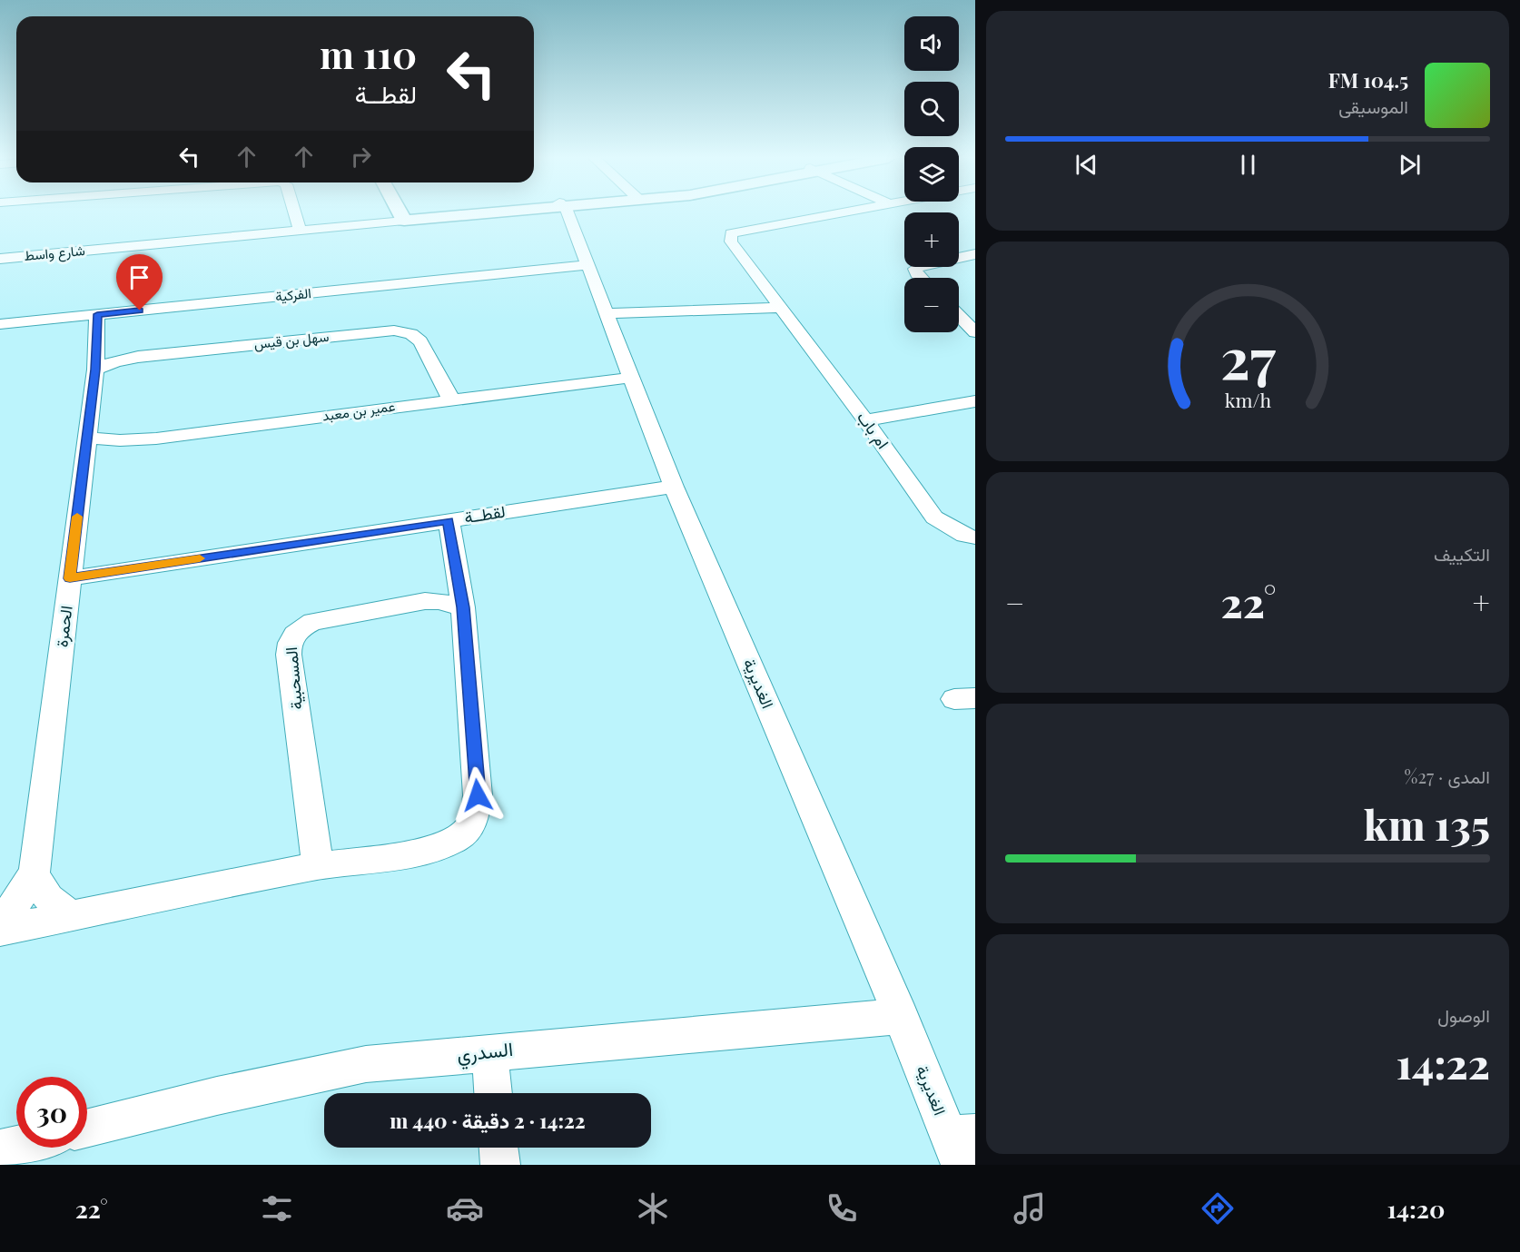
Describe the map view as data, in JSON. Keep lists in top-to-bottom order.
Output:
{
  "streets": {
    "street": [
      "شارع واسط",
      "الفركية",
      "سهل بن قيس",
      "عمير بن معبد",
      "ام باب",
      "لقطــة",
      "الحمرة",
      "المسحبية",
      "الغديرية",
      "السدري"
    ]
  },
  "crossings": [
    ["الفركية", "الحمرة"],
    ["الفركية", "الغديرية"],
    ["سهل بن قيس", "عمير بن معبد"],
    ["سهل بن قيس", "الحمرة"],
    ["عمير بن معبد", "الحمرة"],
    ["عمير بن معبد", "الغديرية"],
    ["لقطــة", "الحمرة"],
    ["لقطــة", "الغديرية"],
    ["الغديرية", "السدري"]
  ],
  "page": {
    "map_buttons": ["+", "−"],
    "turn": ["110 m", "لقطــة"],
    "song": ["104.5 FM", "الموسيقى"],
    "tile": [
      "التكييف",
      ["المدى · 27%", "135 km"],
      ["الوصول", "14:22"]
    ],
    "heat": ["−", "22°", "+"],
    "limit": "30",
    "trip": "14:22 · 2 دقيقة · 440 m",
    "tabs": ["14:20", "22°"],
    "gauge": ["27", "km/h"]
  }
}
